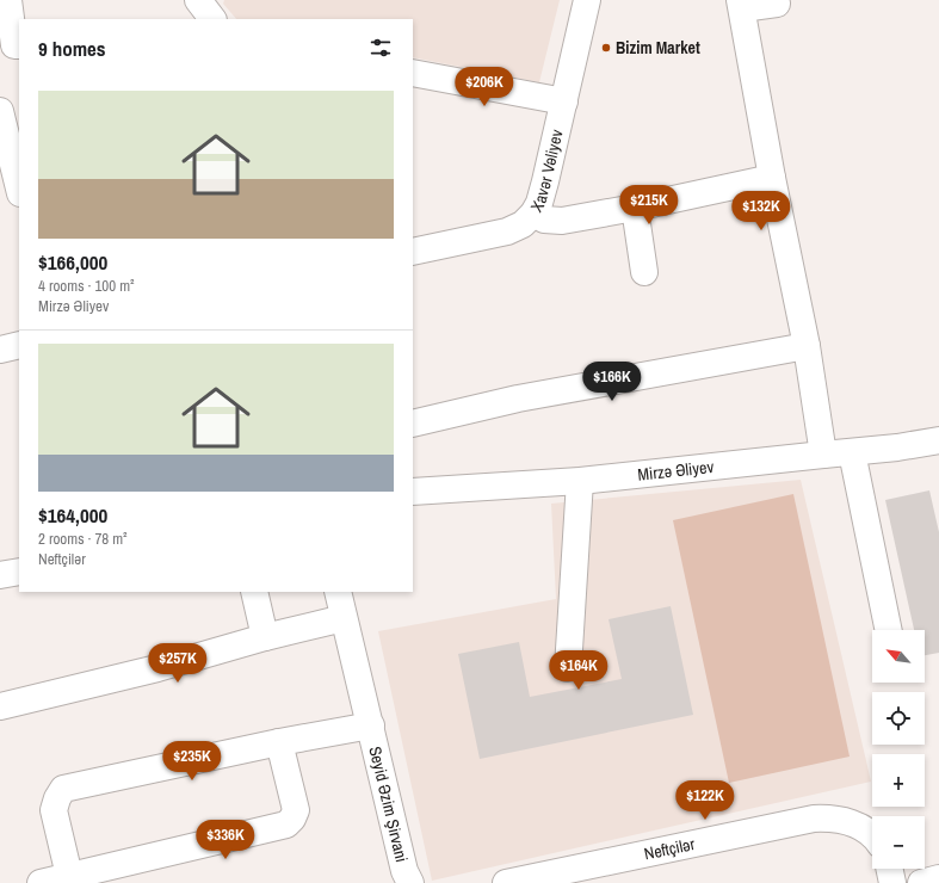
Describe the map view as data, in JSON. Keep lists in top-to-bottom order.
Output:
{
  "streets": {
    "street": [
      "Xavər Vəliyev",
      "Mirzə Əliyev",
      "Seyid Əzim Şirvani",
      "Neftçilər"
    ]
  },
  "places": ["Bizim Market"],
  "north": "top left",
  "page": {
    "heading": "9 homes",
    "price": [
      "$206K",
      "$215K",
      "$132K",
      "$166K",
      "$257K",
      "$164K",
      "$235K",
      "$122K",
      "$336K"
    ],
    "list": [
      {
        "name": "$166,000",
        "note": "4 rooms · 100 m² · Mirzə Əliyev"
      },
      {
        "name": "$164,000",
        "note": "2 rooms · 78 m² · Neftçilər"
      }
    ],
    "map_buttons": ["+", "−"]
  }
}
